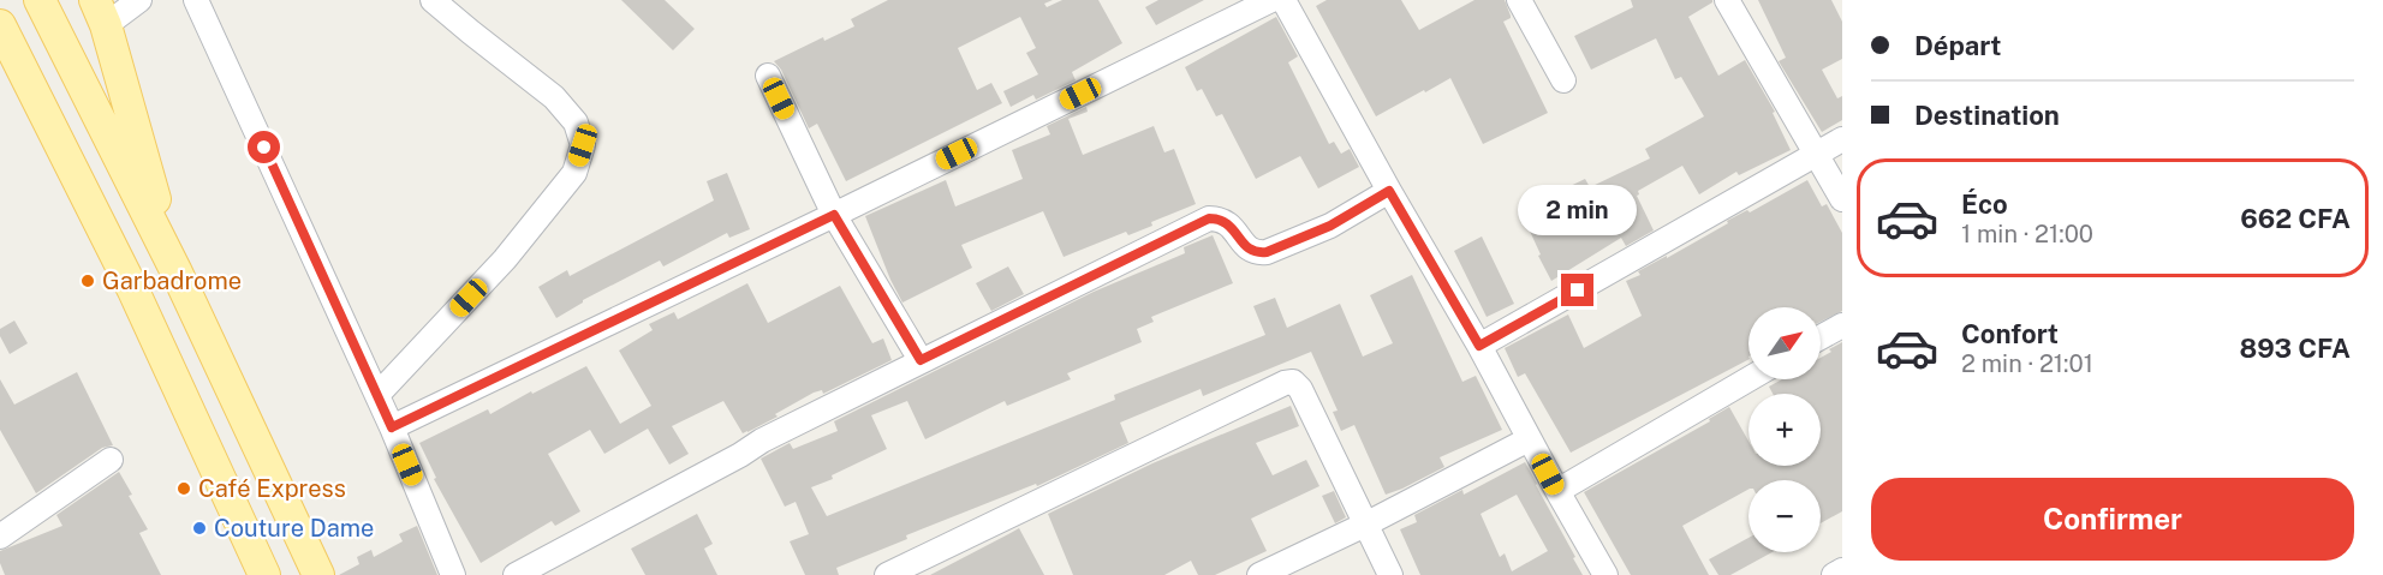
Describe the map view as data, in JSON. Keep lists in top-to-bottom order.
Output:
{
  "places": ["Garbadrome", "Café Express", "Couture Dame"],
  "north": "top right",
  "page": {
    "banner": ["Départ", "Destination"],
    "list": [
      {
        "name": "Éco",
        "note": "1 min · 21:00",
        "value": "662 CFA"
      },
      {
        "name": "Confort",
        "note": "2 min · 21:01",
        "value": "893 CFA"
      }
    ],
    "bubble": "2 min",
    "map_buttons": ["+", "−"],
    "buttons": "Confirmer"
  }
}
